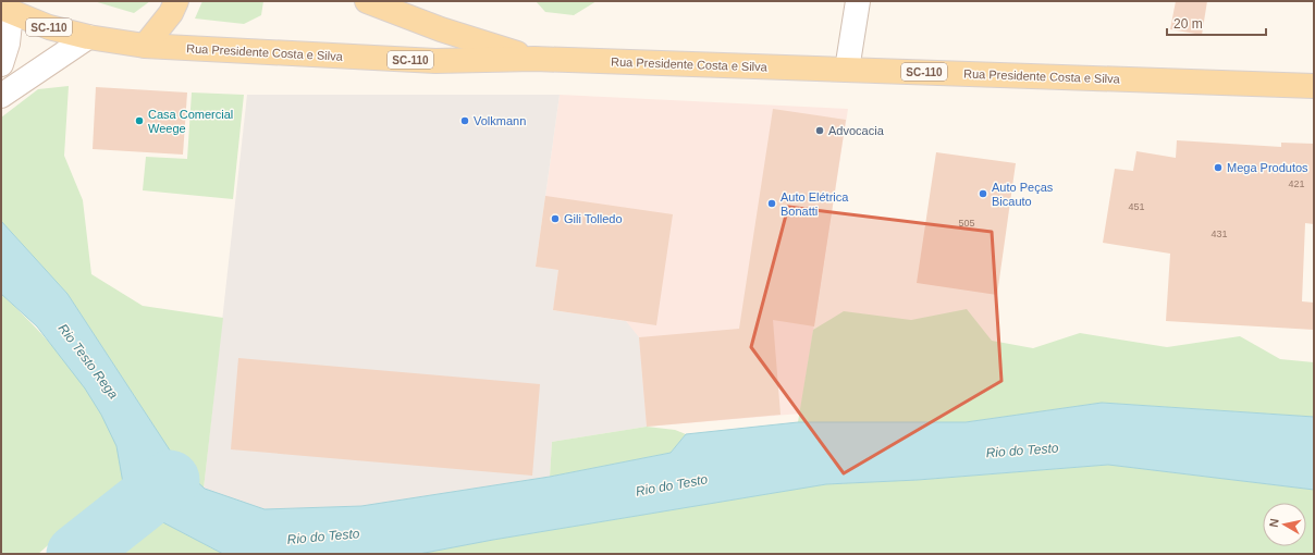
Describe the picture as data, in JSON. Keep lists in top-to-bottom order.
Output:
{
  "streets": {
    "main road": ["SC-110", "Rua Presidente Costa e Silva"]
  },
  "water": ["Rio Testo Rega", "Rio do Testo"],
  "places": [
    "Casa Comercial Weege",
    "Volkmann",
    "Advocacia",
    "Mega Produtos",
    "Auto Peças Bicauto",
    "Auto Elétrica Bonatti",
    "Gili Tolledo"
  ],
  "house_numbers": [
    "421",
    "451",
    "505",
    "431"
  ],
  "scale_bar": "20 m",
  "north": "left"
}
